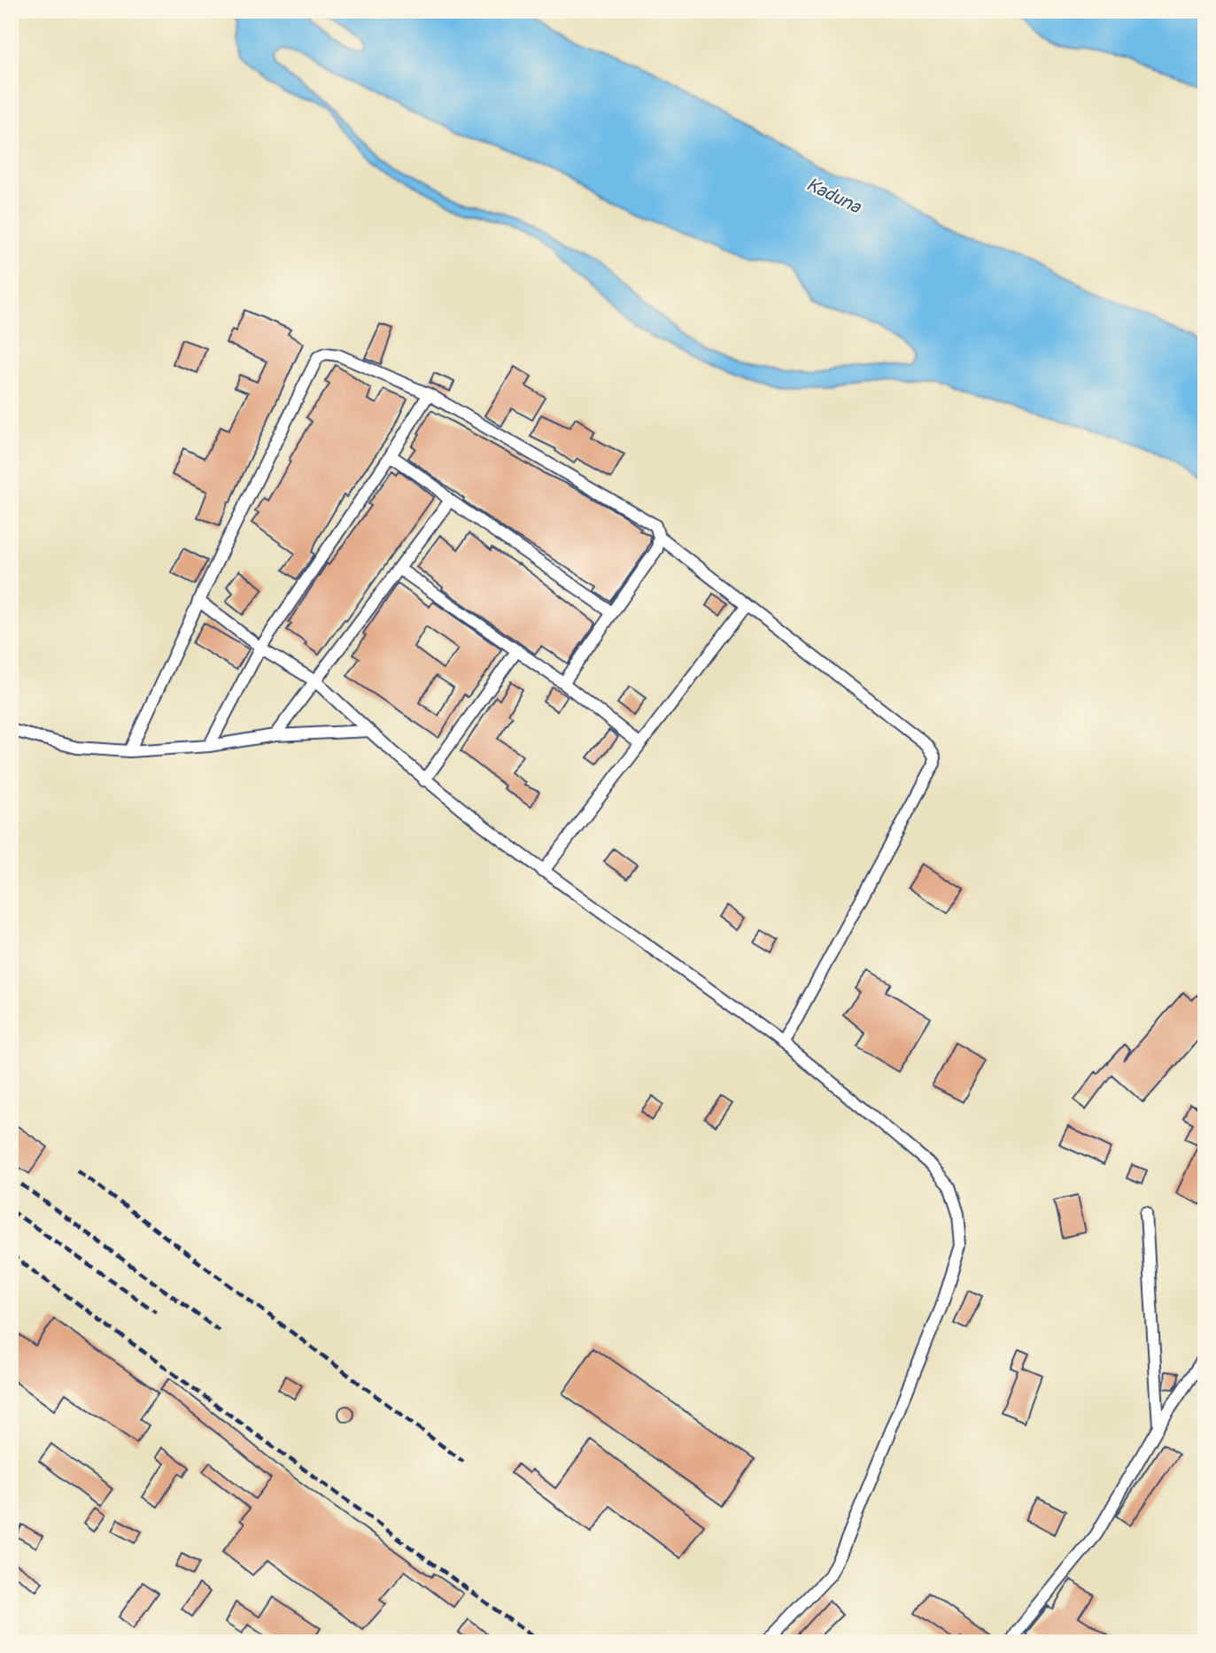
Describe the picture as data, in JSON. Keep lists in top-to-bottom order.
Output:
{
  "water": ["Kaduna"]
}
